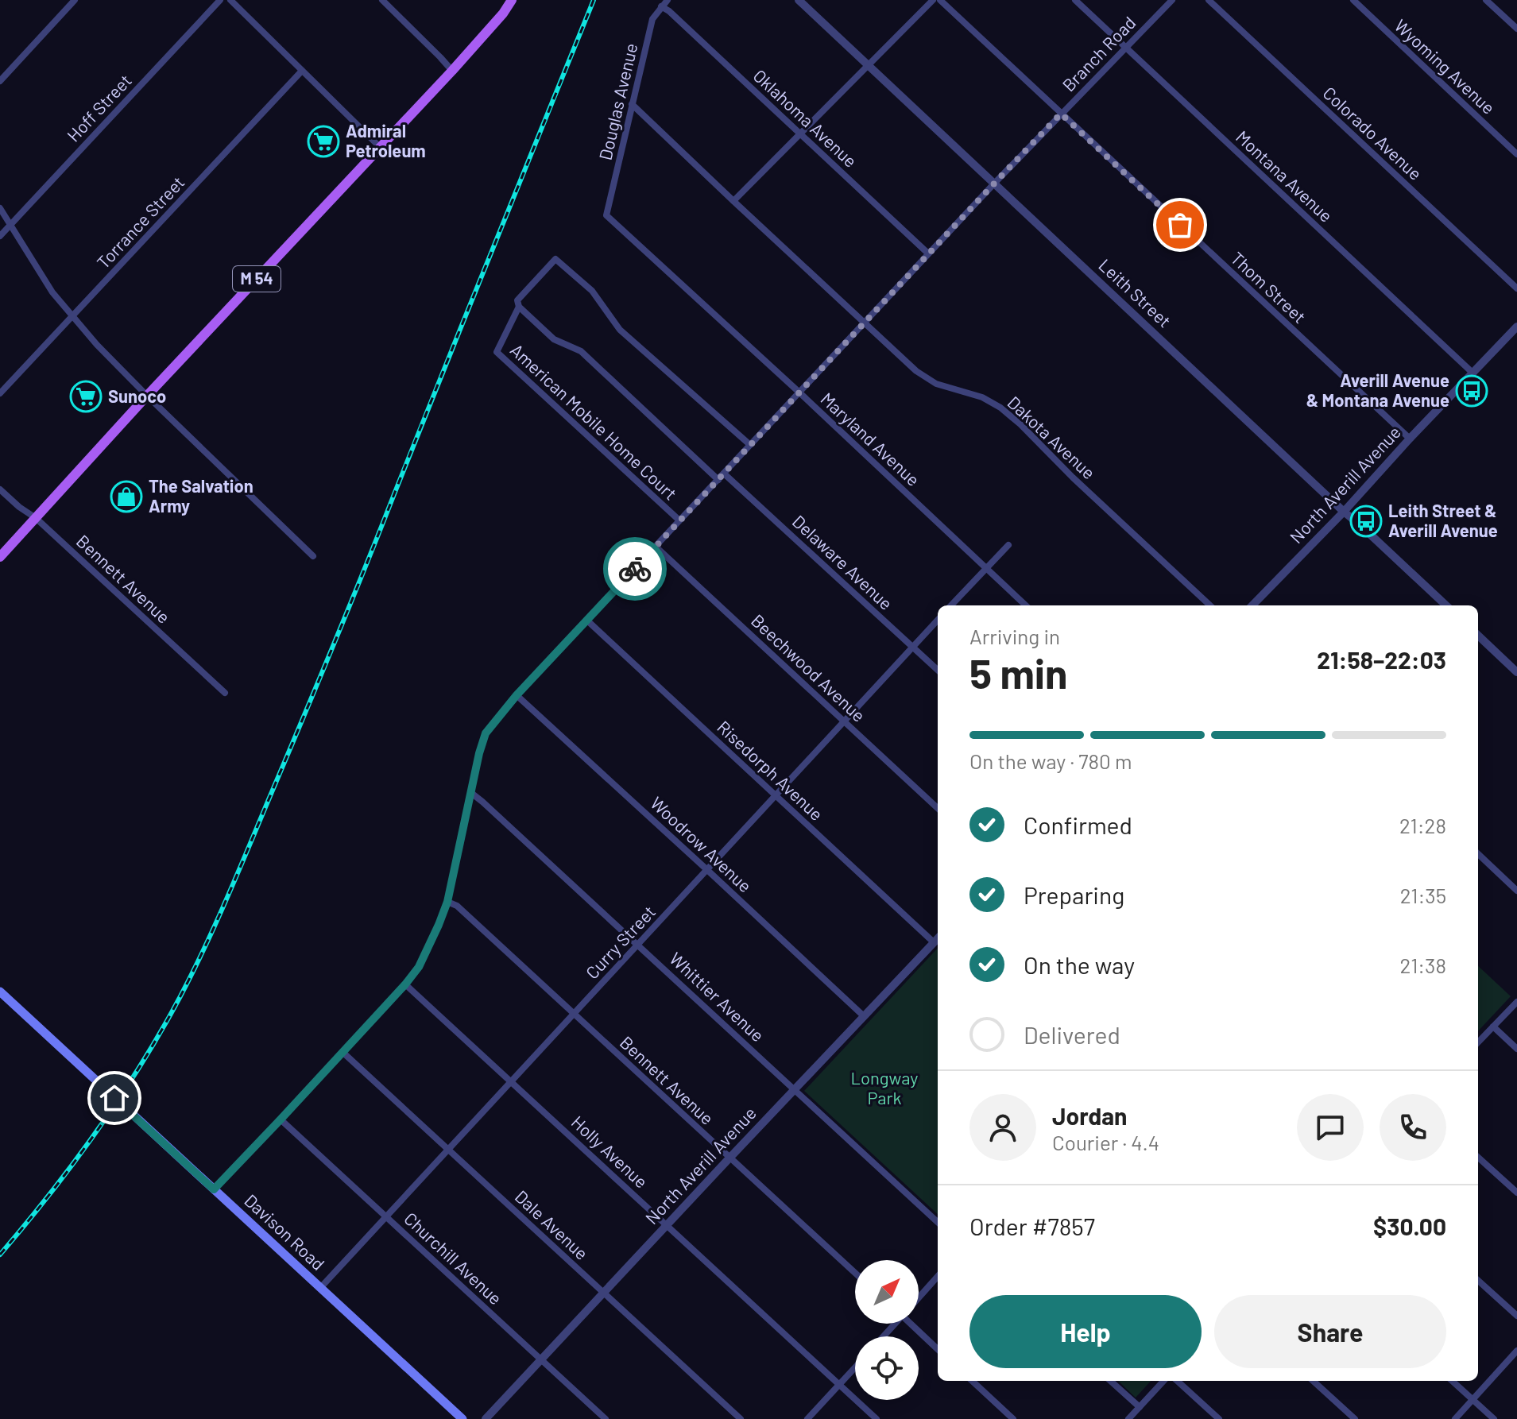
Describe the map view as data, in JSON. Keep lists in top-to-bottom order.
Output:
{
  "streets": {
    "main road": ["M 54", "Davison Road"],
    "street": [
      "Branch Road",
      "Wyoming Avenue",
      "Douglas Avenue",
      "Hoff Street",
      "Oklahoma Avenue",
      "Colorado Avenue",
      "Montana Avenue",
      "Torrance Street",
      "Thom Street",
      "Leith Street",
      "American Mobile Home Court",
      "Dakota Avenue",
      "Maryland Avenue",
      "North Averill Avenue",
      "Delaware Avenue",
      "Bennett Avenue",
      "Beechwood Avenue",
      "Risedorph Avenue",
      "Woodrow Avenue",
      "Curry Street",
      "Whittier Avenue",
      "Holly Avenue",
      "Dale Avenue",
      "Churchill Avenue"
    ]
  },
  "crossings": [
    ["Branch Road", "Oklahoma Avenue"],
    ["Branch Road", "Montana Avenue"],
    ["Branch Road", "Thom Street"],
    ["Branch Road", "Leith Street"],
    ["Branch Road", "American Mobile Home Court"],
    ["Branch Road", "Dakota Avenue"],
    ["Branch Road", "Maryland Avenue"],
    ["Branch Road", "Delaware Avenue"],
    ["Branch Road", "Bennett Avenue"],
    ["Branch Road", "Beechwood Avenue"],
    ["Branch Road", "Risedorph Avenue"],
    ["Branch Road", "Woodrow Avenue"],
    ["Branch Road", "Whittier Avenue"],
    ["Branch Road", "Holly Avenue"],
    ["Branch Road", "Dale Avenue"],
    ["Branch Road", "Davison Road"],
    ["Branch Road", "Churchill Avenue"],
    ["Douglas Avenue", "Oklahoma Avenue"],
    ["Douglas Avenue", "Dakota Avenue"],
    ["Douglas Avenue", "Maryland Avenue"],
    ["Montana Avenue", "North Averill Avenue"],
    ["M 54", "Bennett Avenue"],
    ["Thom Street", "North Averill Avenue"],
    ["Leith Street", "North Averill Avenue"],
    ["North Averill Avenue", "Bennett Avenue"],
    ["North Averill Avenue", "Risedorph Avenue"],
    ["North Averill Avenue", "Woodrow Avenue"],
    ["North Averill Avenue", "Whittier Avenue"],
    ["North Averill Avenue", "Holly Avenue"],
    ["North Averill Avenue", "Dale Avenue"],
    ["North Averill Avenue", "Churchill Avenue"],
    ["Delaware Avenue", "Curry Street"],
    ["Bennett Avenue", "Curry Street"],
    ["Beechwood Avenue", "Curry Street"],
    ["Risedorph Avenue", "Curry Street"],
    ["Woodrow Avenue", "Curry Street"],
    ["Curry Street", "Whittier Avenue"],
    ["Curry Street", "Holly Avenue"],
    ["Curry Street", "Dale Avenue"],
    ["Curry Street", "Davison Road"],
    ["Curry Street", "Churchill Avenue"]
  ],
  "parks": ["Longway Park"],
  "places": {
    "supermarket": ["Admiral Petroleum", "Sunoco"],
    "bus stop": ["Averill Avenue & Montana Avenue", "Leith Street & Averill Avenue"],
    "shop": ["The Salvation Army"]
  },
  "north": "top right",
  "page": {
    "heading": ["5 min", "Arriving in", "21:58–22:03"],
    "panel": [
      "Jordan",
      "Courier · 4.4",
      "Order #7857",
      "$30.00"
    ],
    "bar": "On the way · 780 m",
    "list": [
      ["Confirmed", "21:28"],
      ["Preparing", "21:35"],
      ["On the way", "21:38"],
      "Delivered"
    ],
    "buttons": ["Help", "Share"]
  }
}
